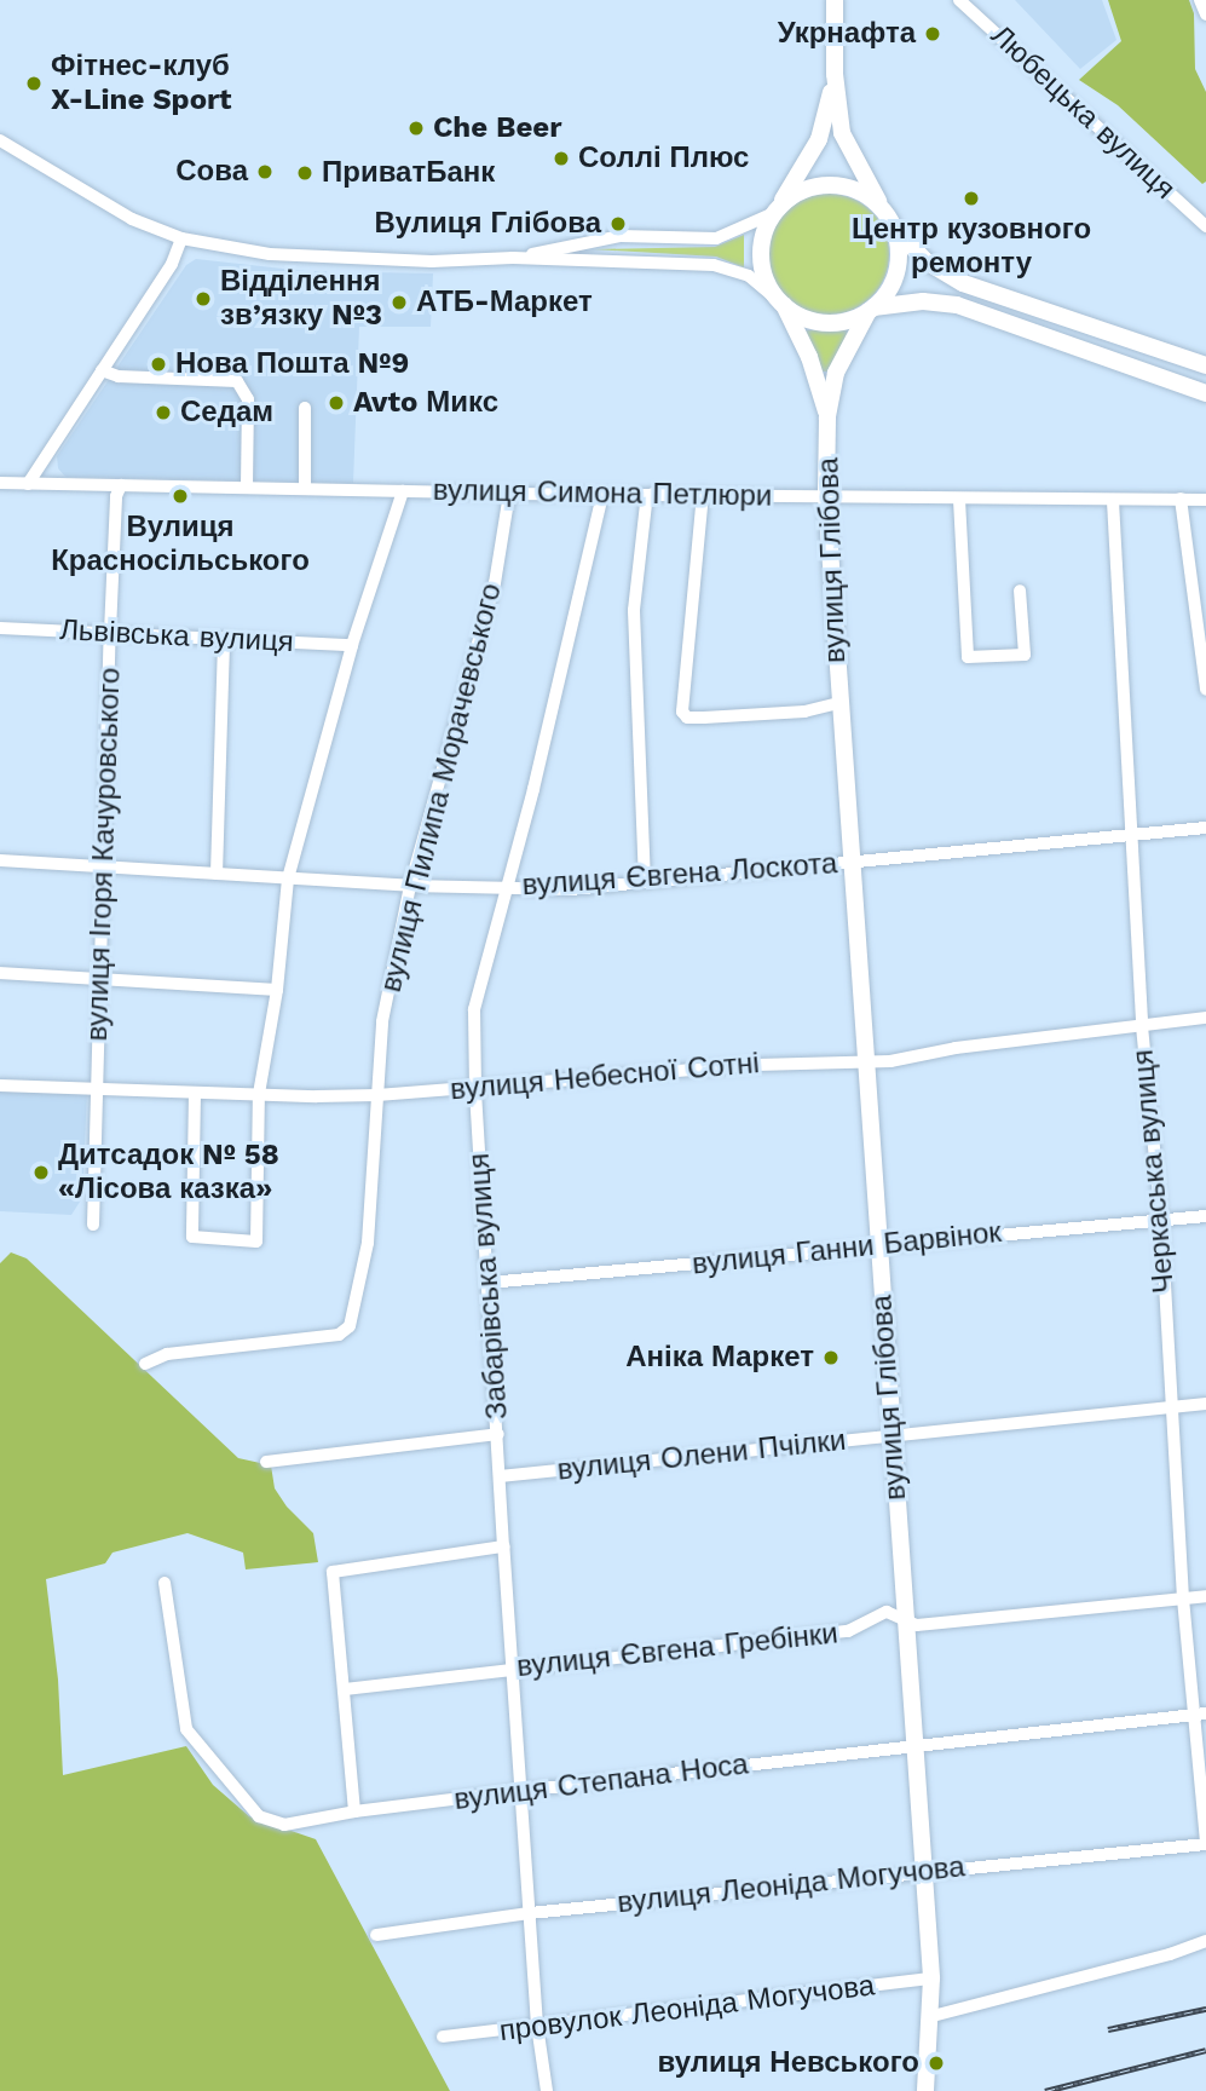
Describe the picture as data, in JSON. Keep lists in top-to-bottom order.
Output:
{
  "streets": {
    "main road": ["вулиця Глібова"],
    "street": [
      "Любецька вулиця",
      "вулиця Симона Петлюри",
      "Львівська вулиця",
      "вулиця Пилипа Морачевського",
      "вулиця Ігоря Качуровського",
      "вулиця Євгена Лоскота",
      "вулиця Небесної Сотні",
      "Черкаська вулиця",
      "вулиця Ганни Барвінок",
      "Забарівська вулиця",
      "вулиця Олени Пчілки",
      "вулиця Євгена Гребінки",
      "вулиця Степана Носа",
      "вулиця Леоніда Могучова",
      "провулок Леоніда Могучова"
    ]
  },
  "crossings": [
    ["вулиця Симона Петлюри", "вулиця Глібова"],
    ["вулиця Симона Петлюри", "вулиця Пилипа Морачевського"],
    ["вулиця Симона Петлюри", "вулиця Ігоря Качуровського"],
    ["вулиця Симона Петлюри", "Черкаська вулиця"],
    ["вулиця Симона Петлюри", "Забарівська вулиця"],
    ["вулиця Глібова", "вулиця Євгена Лоскота"],
    ["вулиця Глібова", "вулиця Небесної Сотні"],
    ["вулиця Глібова", "вулиця Ганни Барвінок"],
    ["вулиця Глібова", "вулиця Олени Пчілки"],
    ["вулиця Глібова", "вулиця Євгена Гребінки"],
    ["вулиця Глібова", "вулиця Степана Носа"],
    ["вулиця Глібова", "вулиця Леоніда Могучова"],
    ["вулиця Глібова", "провулок Леоніда Могучова"],
    ["Львівська вулиця", "вулиця Ігоря Качуровського"],
    ["вулиця Пилипа Морачевського", "вулиця Євгена Лоскота"],
    ["вулиця Пилипа Морачевського", "вулиця Небесної Сотні"],
    ["вулиця Ігоря Качуровського", "вулиця Євгена Лоскота"],
    ["вулиця Ігоря Качуровського", "вулиця Небесної Сотні"],
    ["вулиця Євгена Лоскота", "Черкаська вулиця"],
    ["вулиця Євгена Лоскота", "Забарівська вулиця"],
    ["вулиця Небесної Сотні", "Черкаська вулиця"],
    ["вулиця Небесної Сотні", "Забарівська вулиця"],
    ["Черкаська вулиця", "вулиця Ганни Барвінок"],
    ["Черкаська вулиця", "вулиця Олени Пчілки"],
    ["Черкаська вулиця", "вулиця Євгена Гребінки"],
    ["Черкаська вулиця", "вулиця Степана Носа"],
    ["Черкаська вулиця", "вулиця Леоніда Могучова"],
    ["вулиця Ганни Барвінок", "Забарівська вулиця"],
    ["Забарівська вулиця", "вулиця Олени Пчілки"],
    ["Забарівська вулиця", "вулиця Євгена Гребінки"],
    ["Забарівська вулиця", "вулиця Степана Носа"],
    ["Забарівська вулиця", "вулиця Леоніда Могучова"],
    ["Забарівська вулиця", "провулок Леоніда Могучова"]
  ],
  "places": [
    "Укрнафта",
    "Фітнес-клуб X-Line Sport",
    "Che Beer",
    "Соллі Плюс",
    "Сова",
    "ПриватБанк",
    "Центр кузовного ремонту",
    "Вулиця Глібова",
    "Відділення зв’язку №3",
    "АТБ-Маркет",
    "Нова Пошта №9",
    "Avto Микс",
    "Седам",
    "Вулиця Красносільського",
    "Дитсадок № 58 «Лісова казка»",
    "Аніка Маркет",
    "вулиця Невського"
  ]
}
